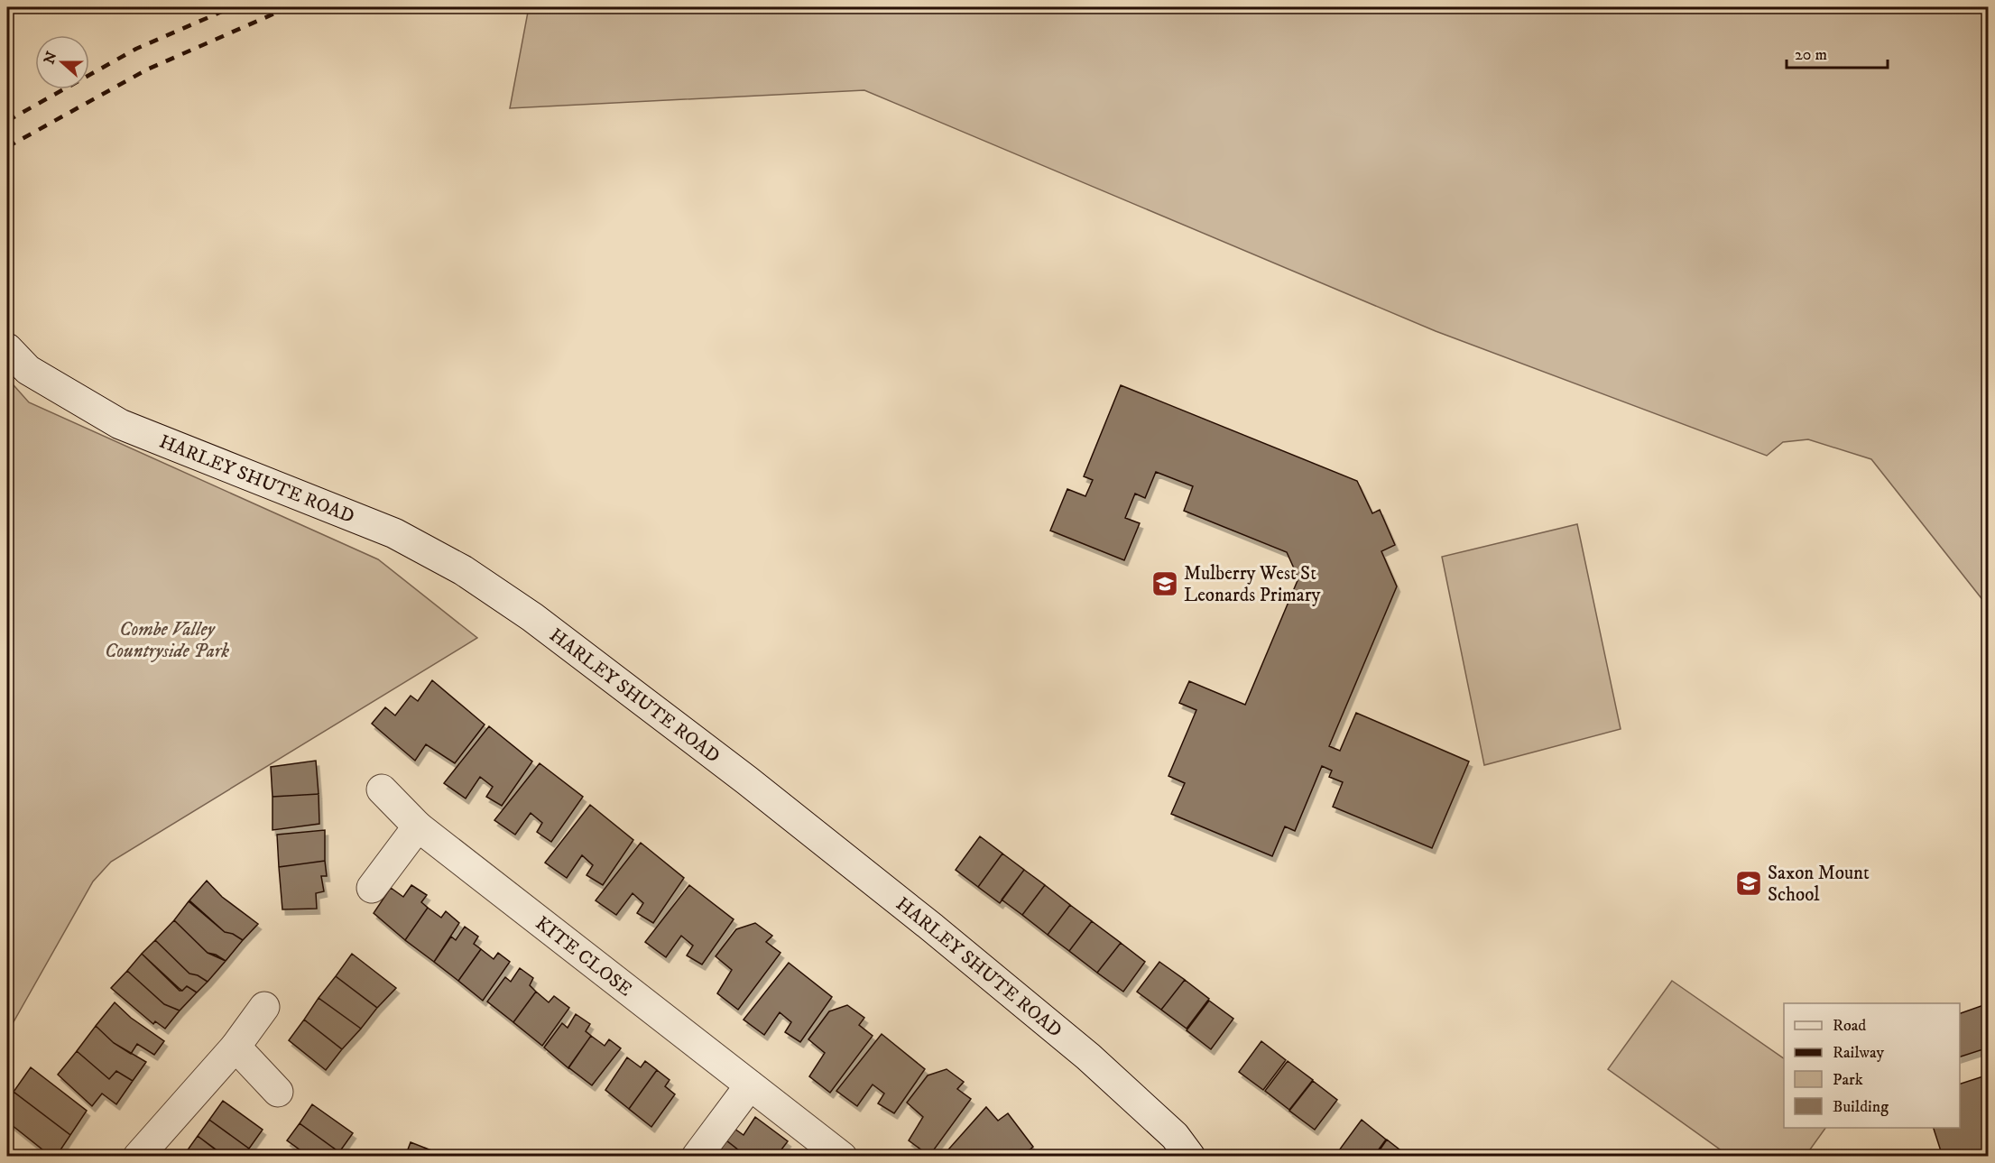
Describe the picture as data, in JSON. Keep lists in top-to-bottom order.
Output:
{
  "streets": {
    "main road": ["HARLEY SHUTE ROAD", "KITE CLOSE"]
  },
  "parks": ["Combe Valley Countryside Park"],
  "places": {
    "school or university": ["Mulberry West St Leonards Primary", "Saxon Mount School"]
  },
  "legend": [
    "Road",
    "Railway",
    "Park",
    "Building"
  ],
  "scale_bar": "20 m",
  "north": "left"
}
